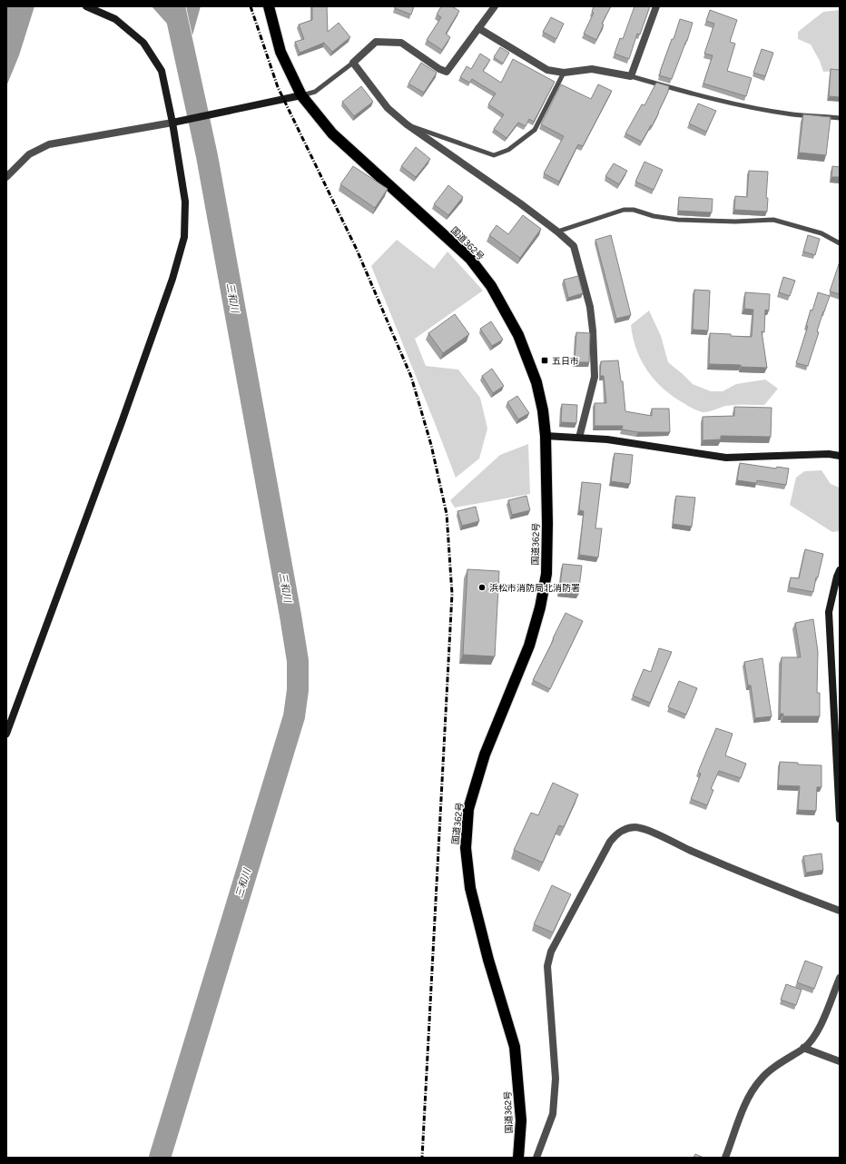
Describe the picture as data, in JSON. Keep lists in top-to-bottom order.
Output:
{
  "streets": {
    "highway": ["国道362号"]
  },
  "water": ["三和川"],
  "places": {
    "transit": ["五日市"],
    "other": ["浜松市消防局北消防署"]
  }
}
